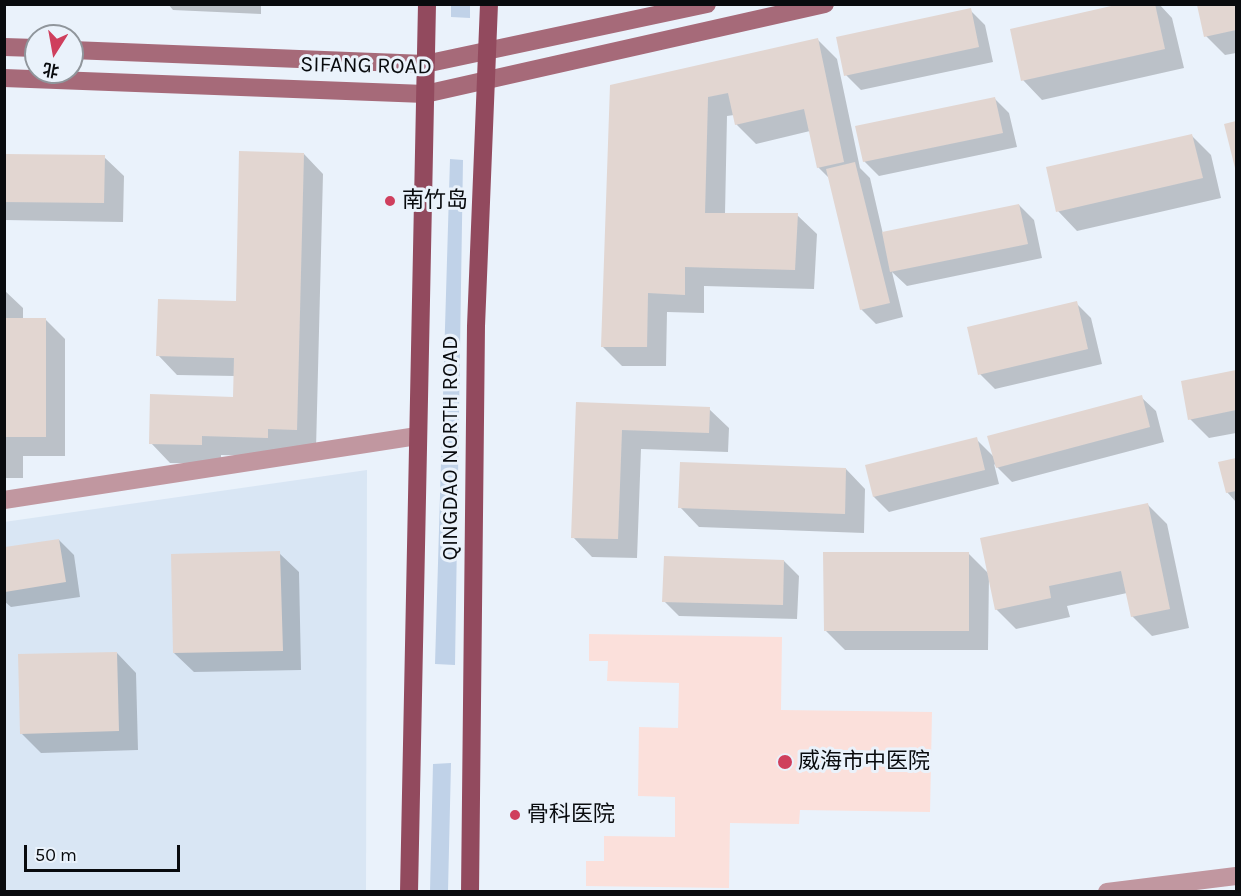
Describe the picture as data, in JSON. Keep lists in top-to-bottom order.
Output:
{
  "streets": {
    "main road": ["SIFANG ROAD", "QINGDAO NORTH ROAD"]
  },
  "crossings": [
    ["SIFANG ROAD", "QINGDAO NORTH ROAD"]
  ],
  "places": ["南竹岛", "威海市中医院", "骨科医院"],
  "scale_bar": "50 m",
  "north": "bottom"
}
